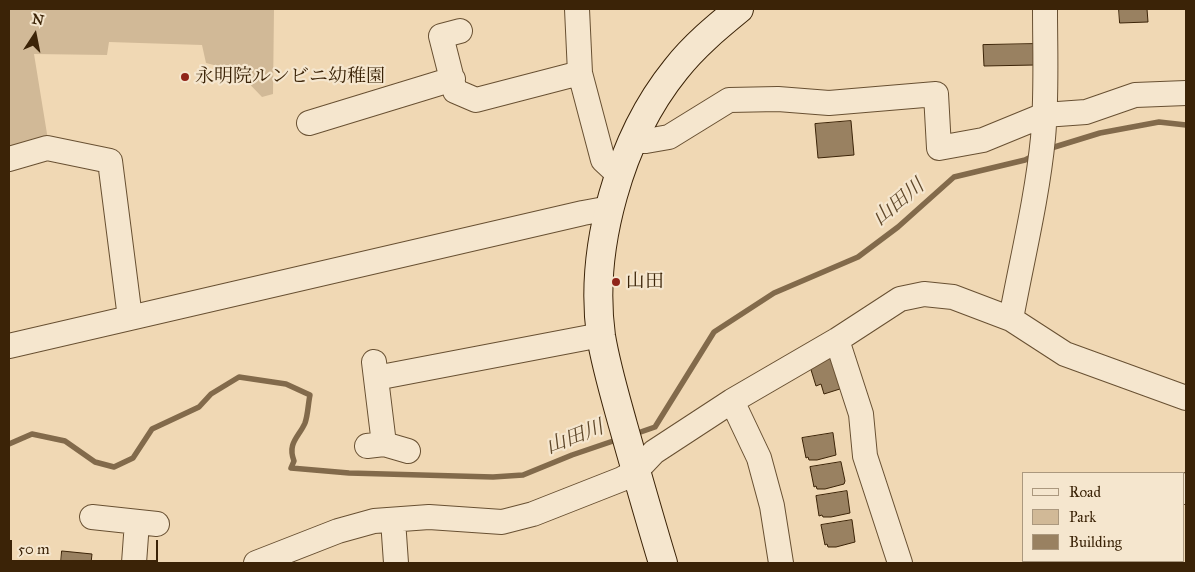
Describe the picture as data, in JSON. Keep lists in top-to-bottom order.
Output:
{
  "water": ["山田川"],
  "places": ["永明院ルンビニ幼稚園", "山田"],
  "legend": ["Road", "Park", "Building"],
  "scale_bar": "50 m",
  "north": "top"
}
